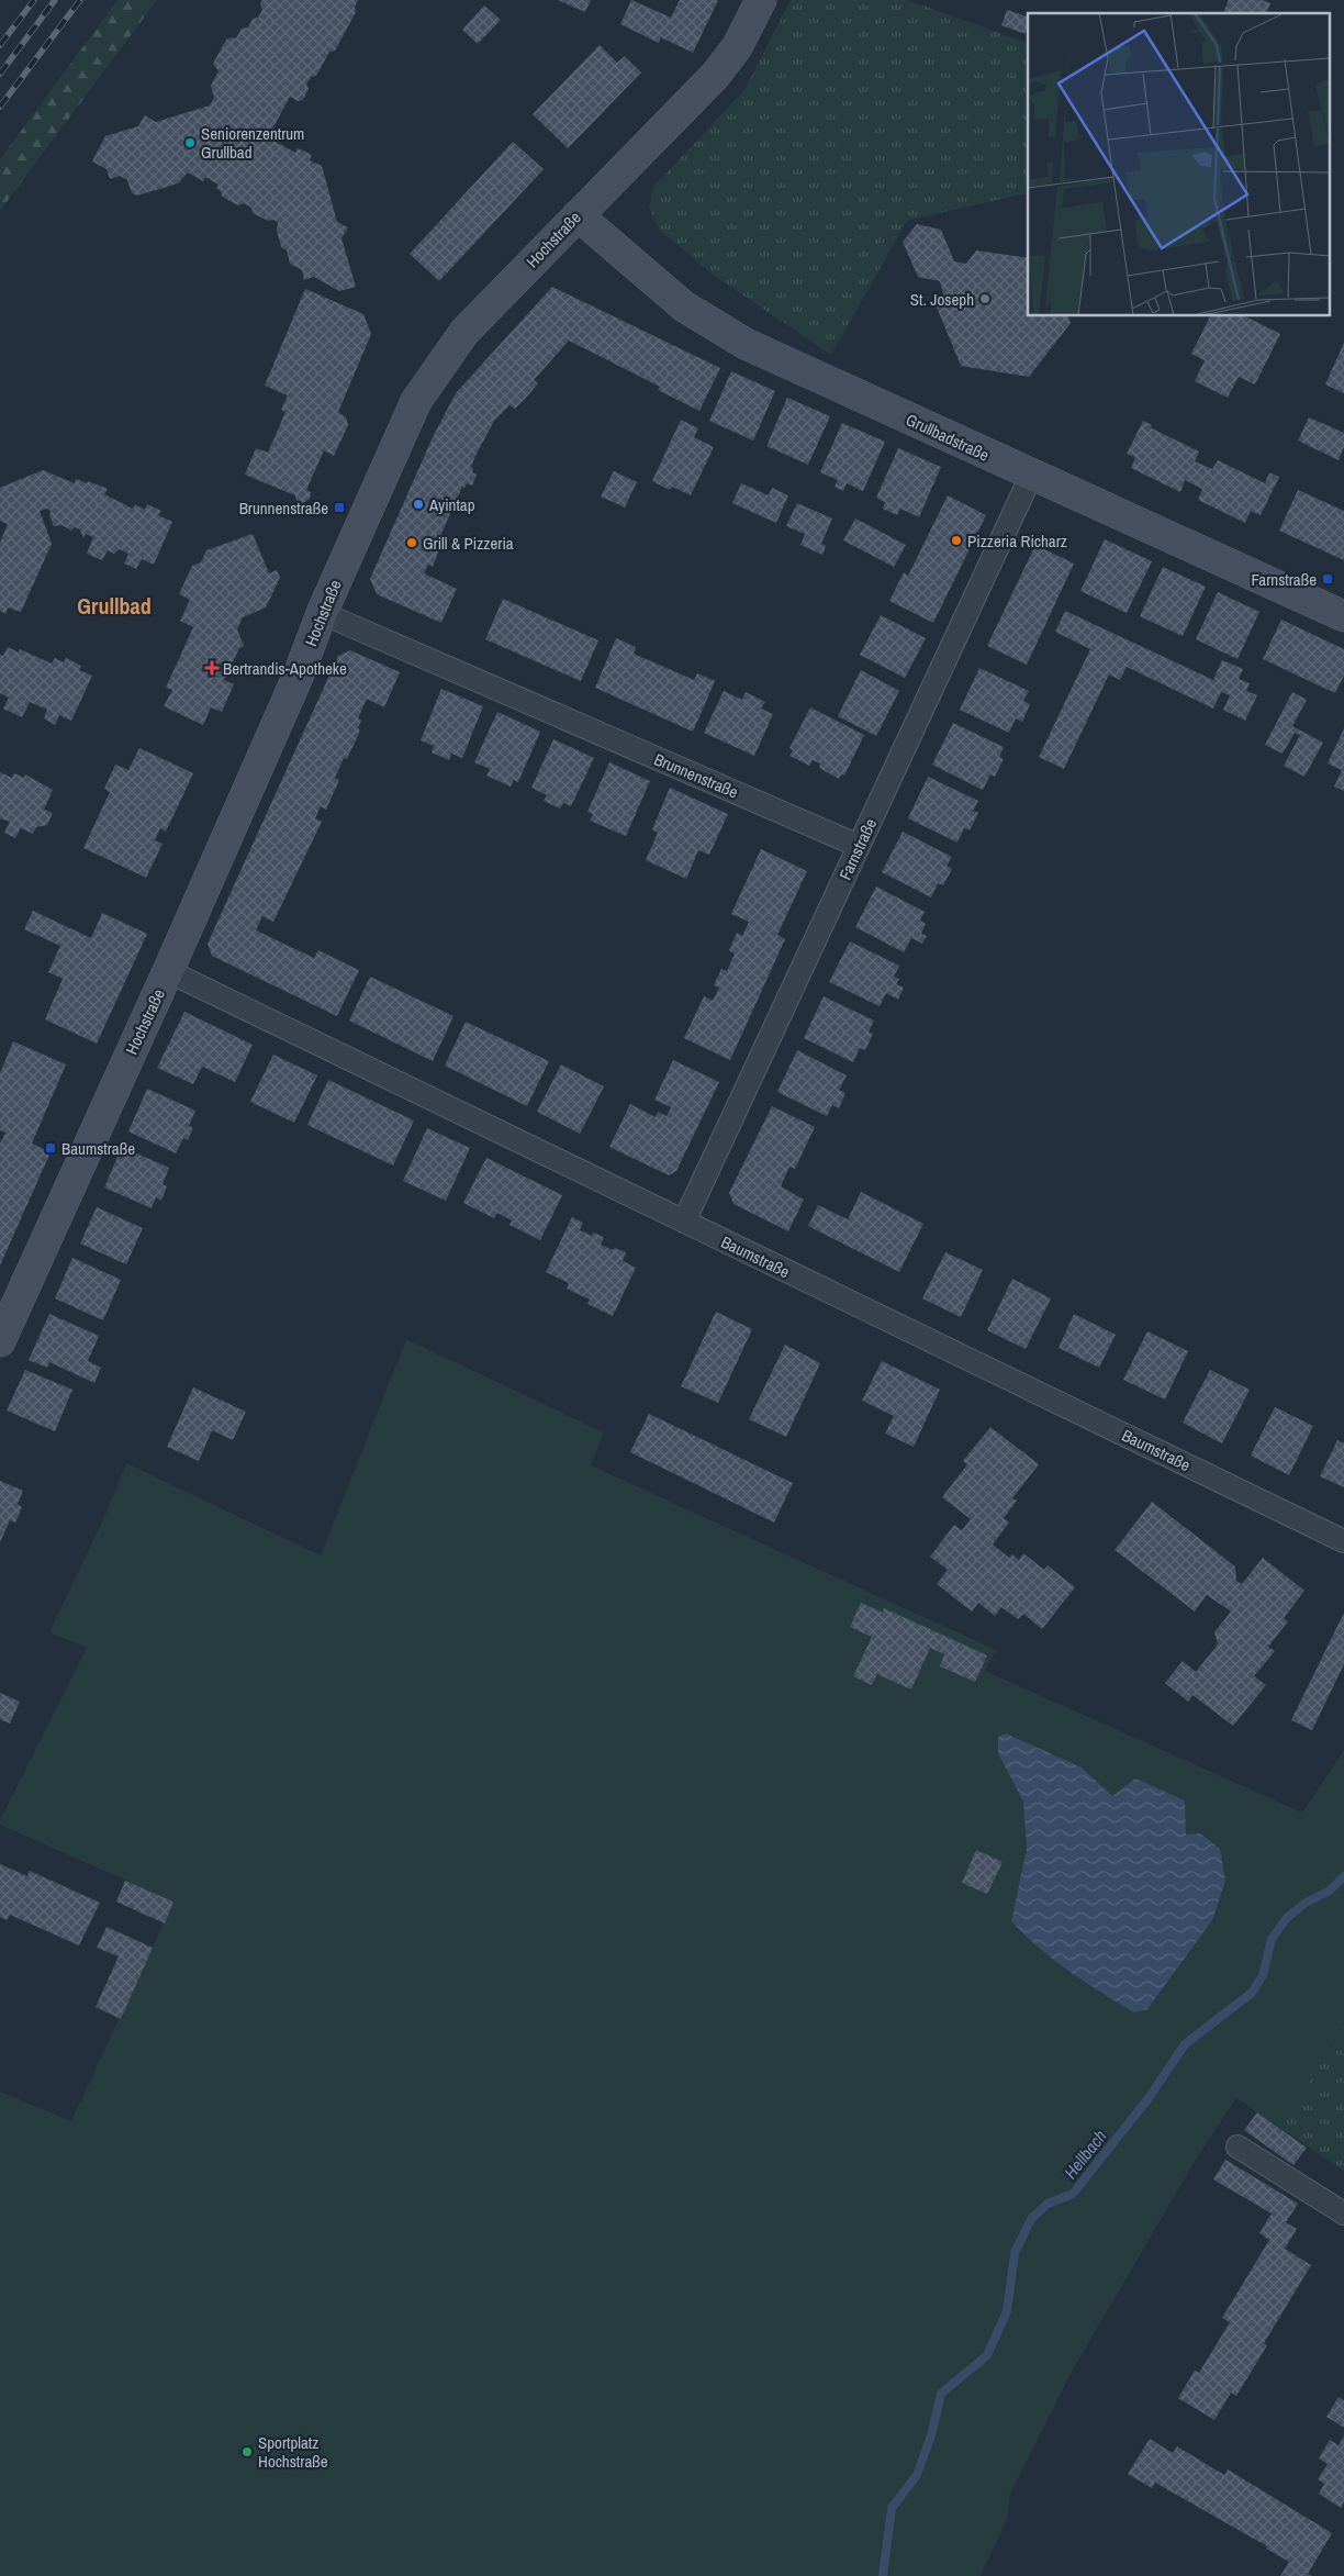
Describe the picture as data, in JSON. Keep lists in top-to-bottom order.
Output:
{
  "streets": {
    "street": [
      "Hochstraße",
      "Grullbadstraße",
      "Brunnenstraße",
      "Farnstraße",
      "Baumstraße"
    ]
  },
  "crossings": [
    ["Hochstraße", "Grullbadstraße"],
    ["Hochstraße", "Brunnenstraße"],
    ["Hochstraße", "Baumstraße"],
    ["Grullbadstraße", "Farnstraße"],
    ["Brunnenstraße", "Farnstraße"],
    ["Farnstraße", "Baumstraße"]
  ],
  "districts": ["Grullbad"],
  "water": ["Hellbach"],
  "places": {
    "other": [
      "Seniorenzentrum Grullbad",
      "St. Joseph",
      "Ayintap",
      "Pizzeria Richarz",
      "Grill & Pizzeria",
      "Sportplatz Hochstraße"
    ],
    "transit": ["Brunnenstraße", "Farnstraße", "Baumstraße"],
    "health": ["Bertrandis-Apotheke"]
  }
}
